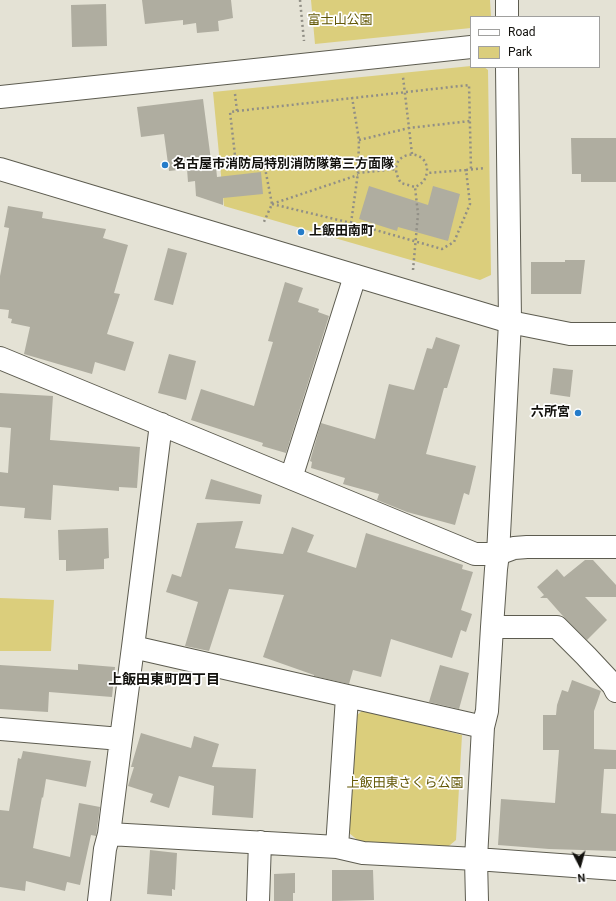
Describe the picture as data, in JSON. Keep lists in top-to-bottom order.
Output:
{
  "districts": ["上飯田東町四丁目"],
  "parks": ["富士山公園", "上飯田東さくら公園"],
  "places": ["名古屋市消防局特別消防隊第三方面隊", "上飯田南町", "六所宮"],
  "legend": ["Road", "Park"],
  "north": "bottom"
}
